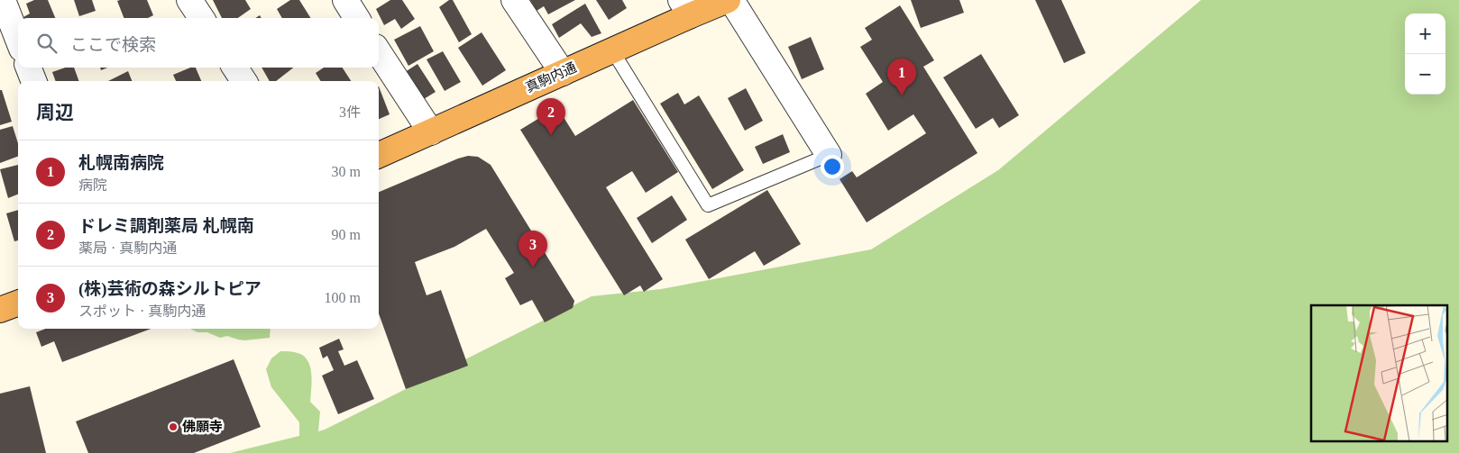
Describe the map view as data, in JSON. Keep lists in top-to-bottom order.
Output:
{
  "streets": {
    "highway": ["真駒内通"]
  },
  "places": ["佛願寺"],
  "page": {
    "map_buttons": ["+", "−"],
    "search": "ここで検索",
    "pins": ["1", "2", "3"],
    "heading": ["周辺", "3件"],
    "list": [
      {
        "mark": "1",
        "name": "札幌南病院",
        "note": "病院",
        "value": "30 m"
      },
      {
        "mark": "2",
        "name": "ドレミ調剤薬局 札幌南",
        "note": "薬局 · 真駒内通",
        "value": "90 m"
      },
      {
        "mark": "3",
        "name": "(株)芸術の森シルトピア",
        "note": "スポット · 真駒内通",
        "value": "100 m"
      }
    ]
  }
}
